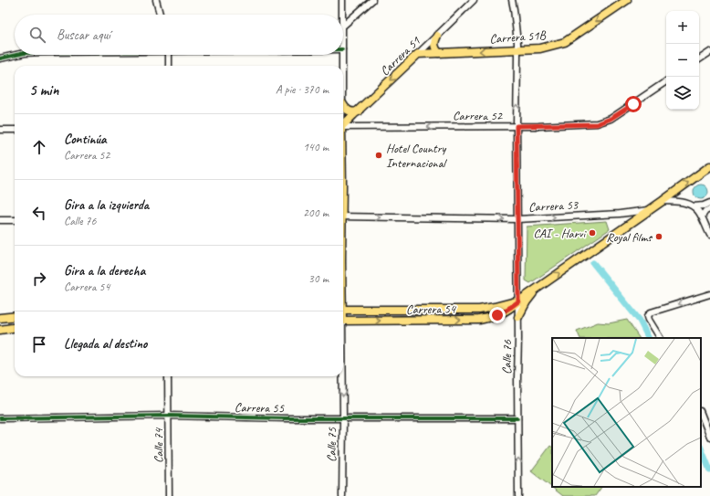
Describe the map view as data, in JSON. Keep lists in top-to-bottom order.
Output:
{
  "streets": {
    "main road": [
      "Carrera 51B",
      "Carrera 51",
      "Carrera 53",
      "Carrera 54"
    ],
    "street": [
      "Carrera 52",
      "Calle 76",
      "Carrera 55",
      "Calle 75",
      "Calle 74"
    ]
  },
  "crossings": [
    ["Carrera 51B", "Carrera 51"],
    ["Carrera 51B", "Calle 76"],
    ["Carrera 52", "Calle 76"],
    ["Carrera 53", "Carrera 54"],
    ["Carrera 53", "Calle 76"],
    ["Carrera 54", "Calle 76"],
    ["Calle 76", "Carrera 55"],
    ["Carrera 55", "Calle 75"],
    ["Carrera 55", "Calle 74"]
  ],
  "one_way": [
    "Carrera 51B",
    "Carrera 51",
    "Carrera 52",
    "Carrera 53"
  ],
  "places": ["Hotel Country Internacional", "CAI - Harvi", "Royal films"],
  "page": {
    "map_buttons": ["+", "−"],
    "search": "Buscar aquí",
    "heading": ["5 min", "A pie · 370 m"],
    "list": [
      ["Continúa", "Carrera 52", "140 m"],
      ["Gira a la izquierda", "Calle 76", "200 m"],
      ["Gira a la derecha", "Carrera 54", "30 m"],
      "Llegada al destino"
    ]
  }
}
